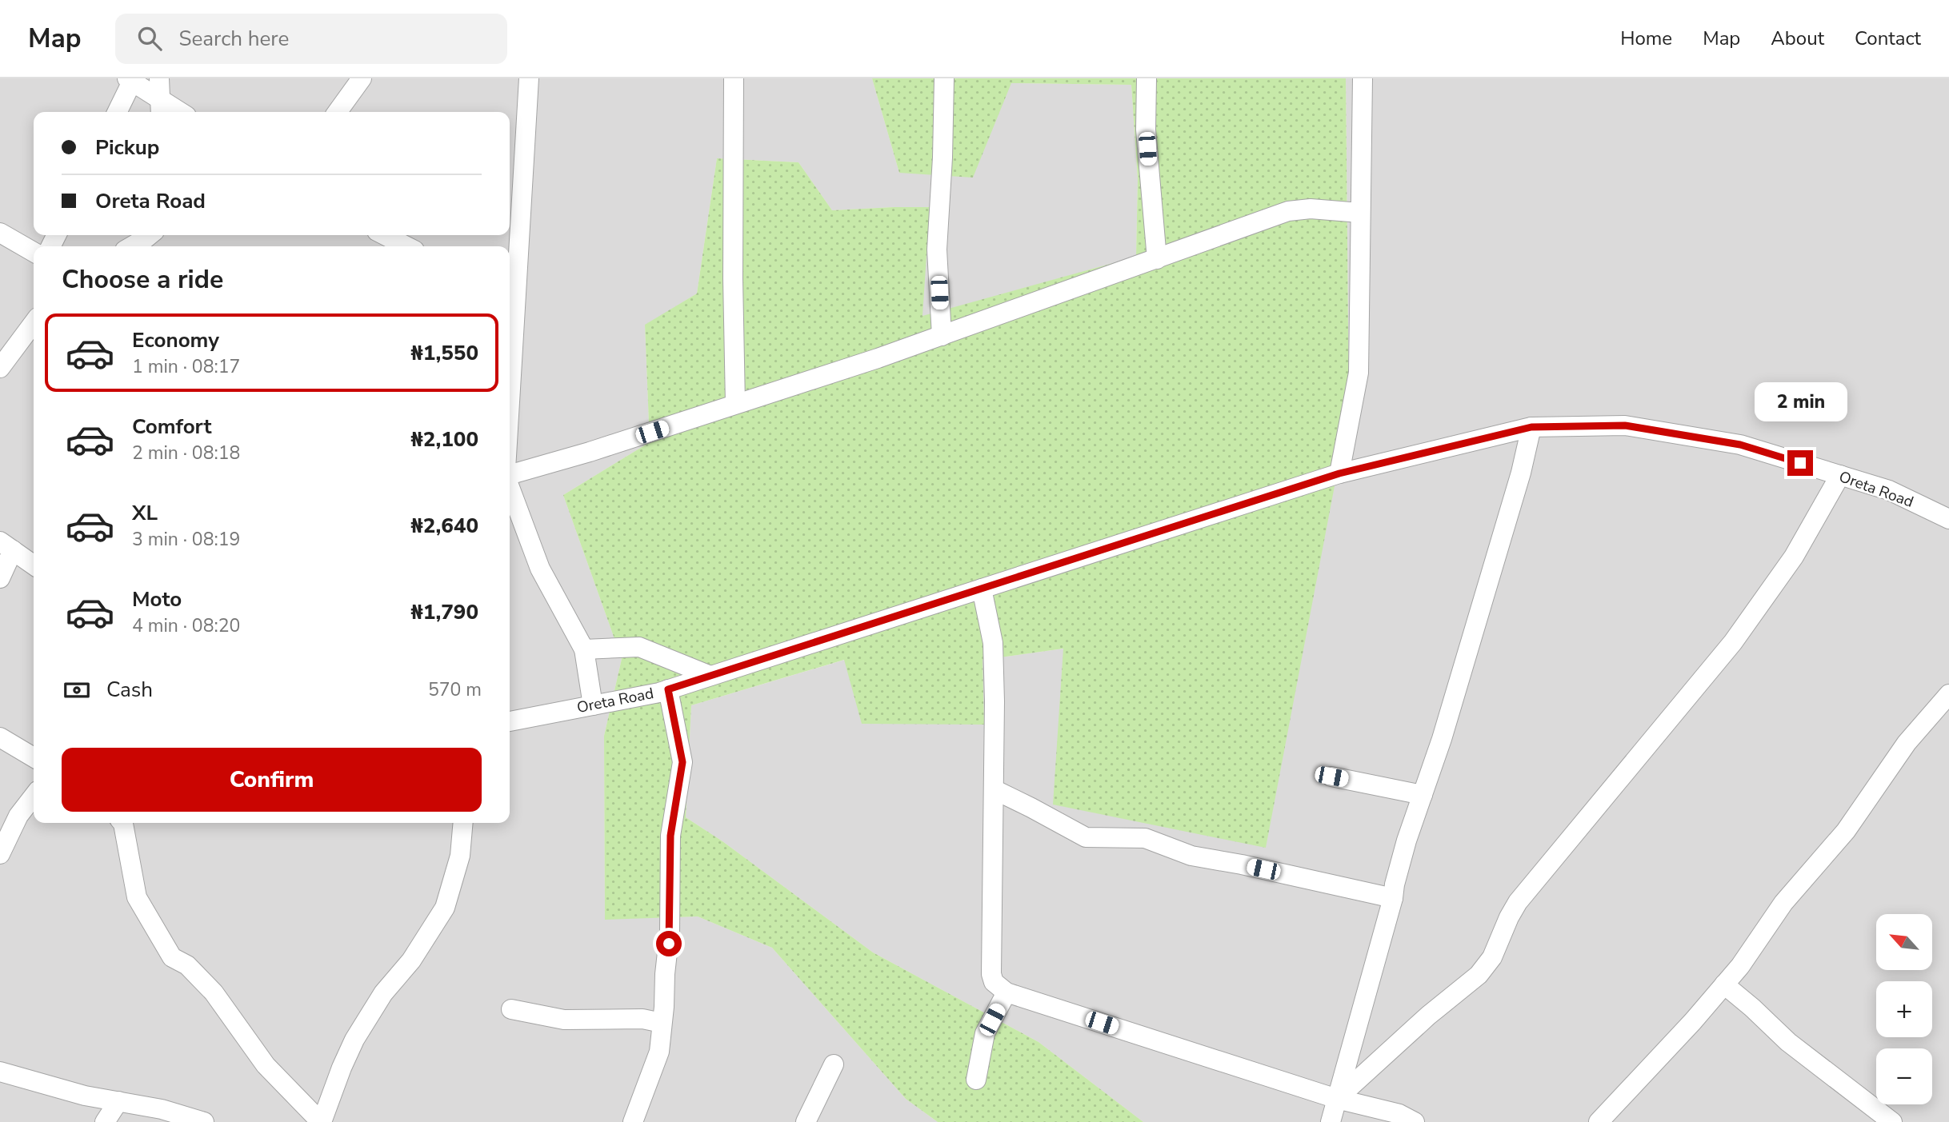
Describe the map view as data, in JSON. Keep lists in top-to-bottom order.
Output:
{
  "streets": {
    "street": ["Oreta Road"]
  },
  "north": "top left",
  "page": {
    "header": "Map",
    "search": "Search here",
    "nav": [
      "Home",
      "Map",
      "About",
      "Contact"
    ],
    "banner": ["Pickup", "Oreta Road"],
    "heading": "Choose a ride",
    "list": [
      {
        "name": "Economy",
        "note": "1 min · 08:17",
        "value": "₦1,550"
      },
      {
        "name": "Comfort",
        "note": "2 min · 08:18",
        "value": "₦2,100"
      },
      {
        "name": "XL",
        "note": "3 min · 08:19",
        "value": "₦2,640"
      },
      {
        "name": "Moto",
        "note": "4 min · 08:20",
        "value": "₦1,790"
      }
    ],
    "bubble": "2 min",
    "pay": ["Cash", "570 m"],
    "buttons": "Confirm",
    "map_buttons": ["+", "−"]
  }
}
